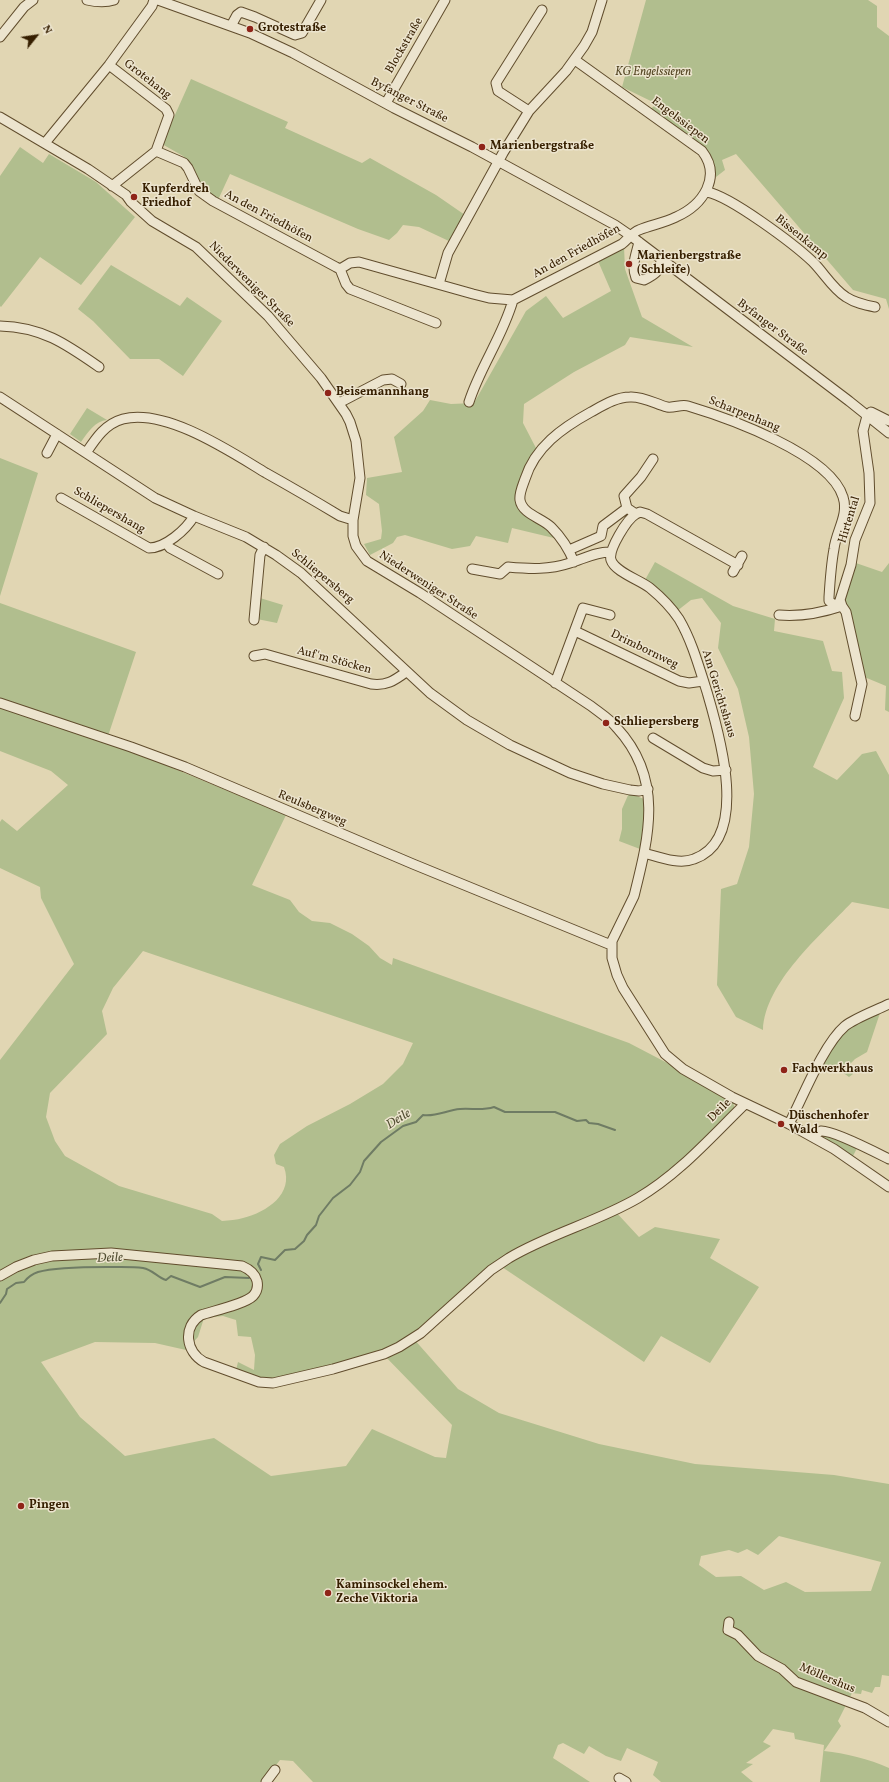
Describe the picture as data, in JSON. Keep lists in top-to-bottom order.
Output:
{
  "streets": {
    "street": [
      "Blockstraße",
      "Grotehang",
      "Byfanger Straße",
      "Engelssiepen",
      "An den Friedhöfen",
      "Bissenkamp",
      "Niederweniger Straße",
      "Scharpenhang",
      "Schliepershang",
      "Hirtental",
      "Schliepersberg",
      "Drimbornweg",
      "Auf'm Stöcken",
      "Am Gerichtshaus",
      "Reulsbergweg",
      "Deile",
      "Möllershus"
    ]
  },
  "crossings": [
    ["Blockstraße", "Byfanger Straße"],
    ["Grotehang", "An den Friedhöfen"],
    ["Byfanger Straße", "An den Friedhöfen"],
    ["Byfanger Straße", "Hirtental"],
    ["Engelssiepen", "Bissenkamp"],
    ["Niederweniger Straße", "Schliepersberg"],
    ["Niederweniger Straße", "Am Gerichtshaus"],
    ["Niederweniger Straße", "Reulsbergweg"],
    ["Scharpenhang", "Hirtental"],
    ["Schliepershang", "Schliepersberg"],
    ["Schliepersberg", "Auf'm Stöcken"],
    ["Drimbornweg", "Am Gerichtshaus"]
  ],
  "water": ["Deile"],
  "parks": ["KG Engelssiepen"],
  "places": [
    "Grotestraße",
    "Marienbergstraße",
    "Kupferdreh Friedhof",
    "Marienbergstraße (Schleife)",
    "Beisemannhang",
    "Schliepersberg",
    "Fachwerkhaus",
    "Düschenhofer Wald",
    "Pingen",
    "Kaminsockel ehem. Zeche Viktoria"
  ],
  "north": "top right"
}
